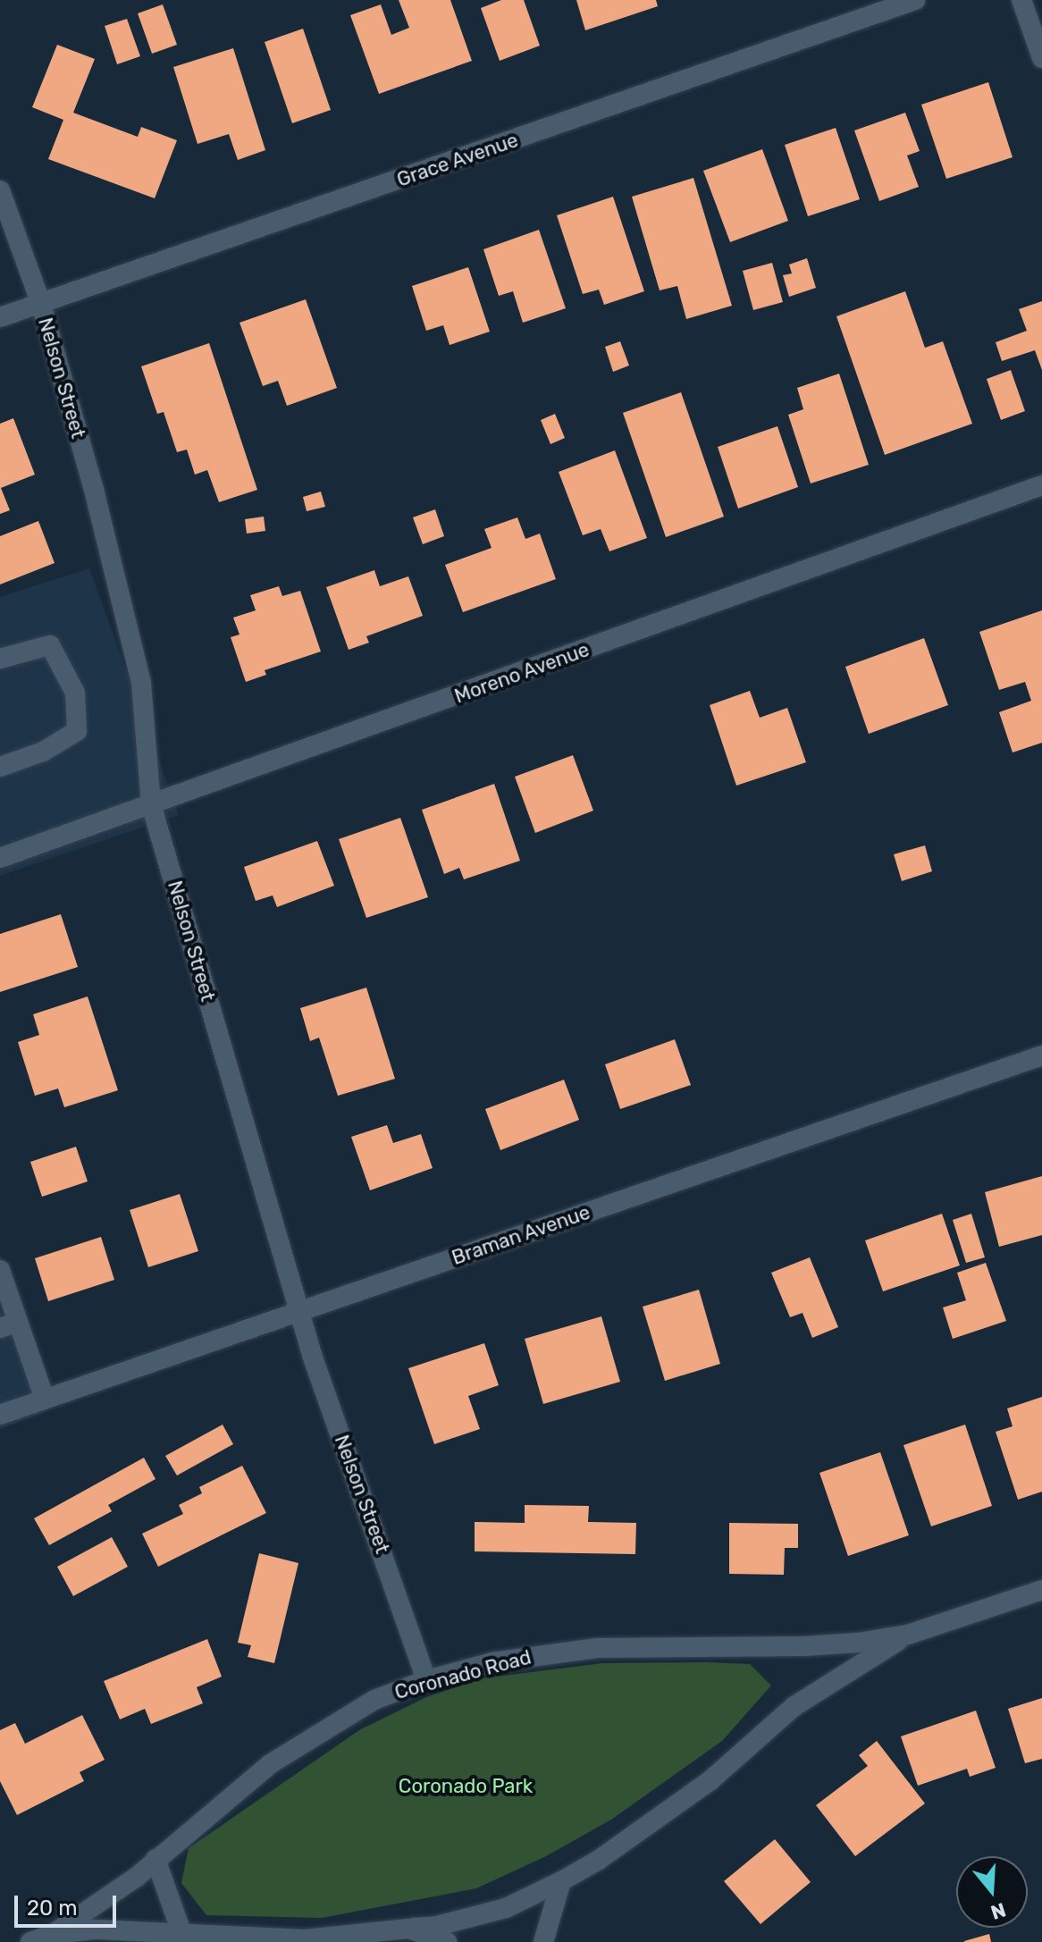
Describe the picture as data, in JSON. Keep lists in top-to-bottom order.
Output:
{
  "streets": {
    "street": [
      "Grace Avenue",
      "Nelson Street",
      "Moreno Avenue",
      "Braman Avenue",
      "Coronado Road"
    ]
  },
  "crossings": [
    ["Grace Avenue", "Nelson Street"],
    ["Nelson Street", "Moreno Avenue"],
    ["Nelson Street", "Braman Avenue"],
    ["Nelson Street", "Coronado Road"]
  ],
  "parks": ["Coronado Park"],
  "scale_bar": "20 m",
  "north": "bottom"
}
